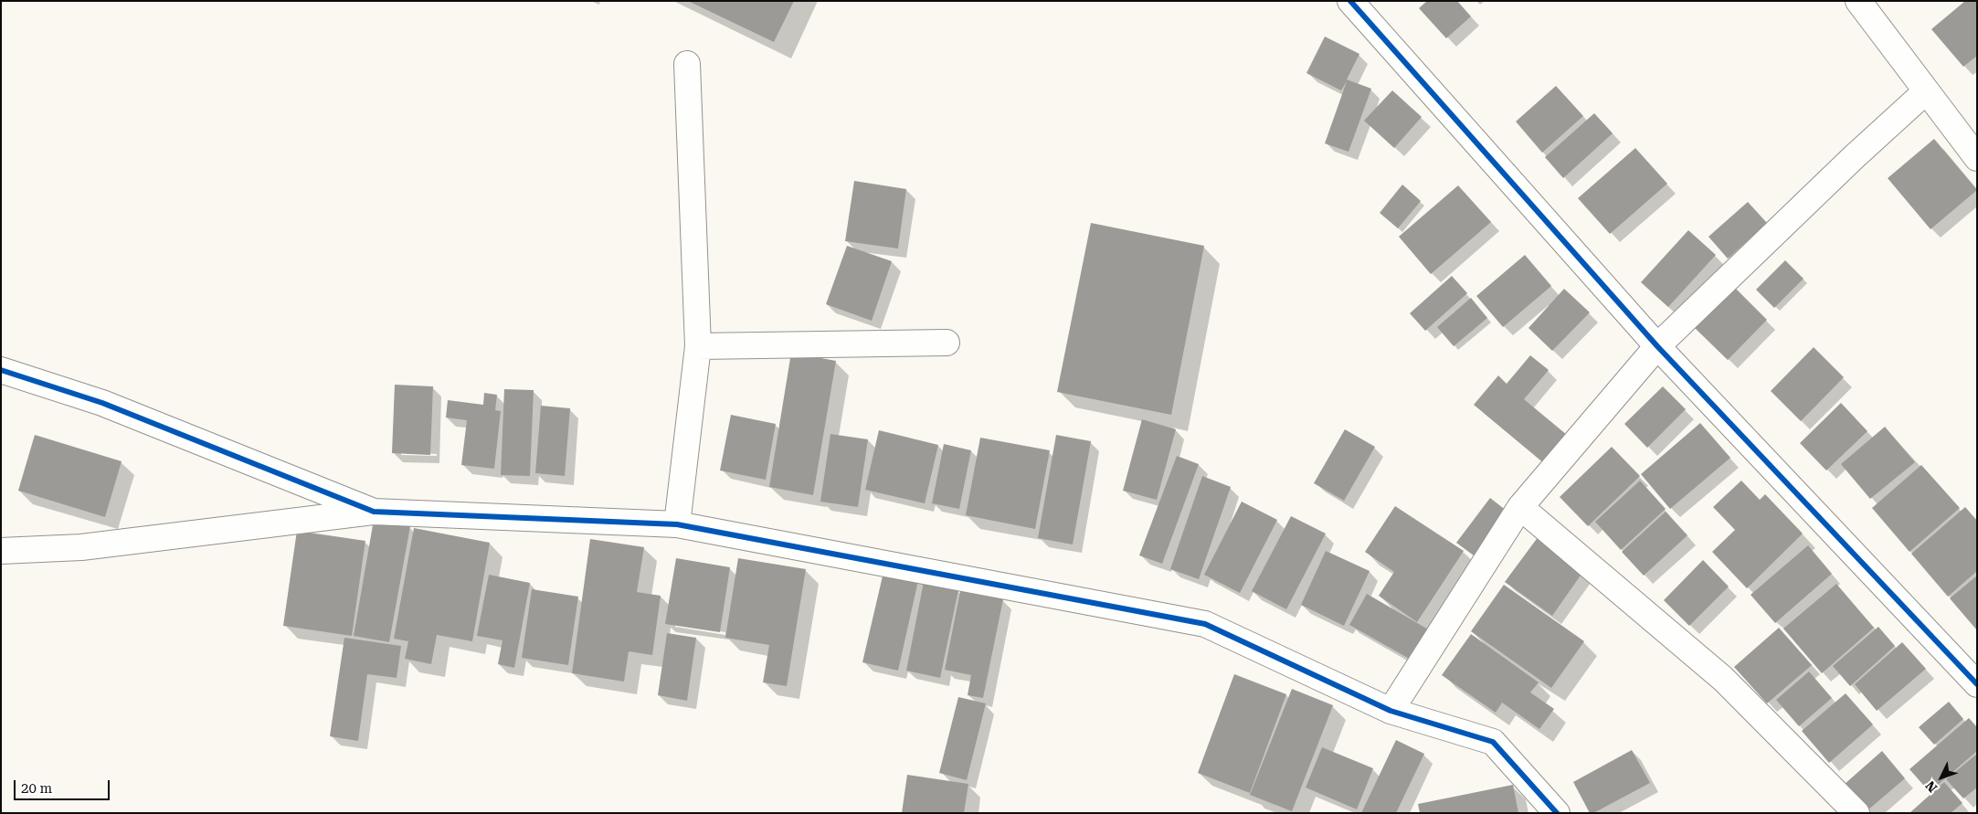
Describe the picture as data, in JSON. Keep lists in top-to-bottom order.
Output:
{
  "scale_bar": "20 m",
  "north": "bottom left"
}
